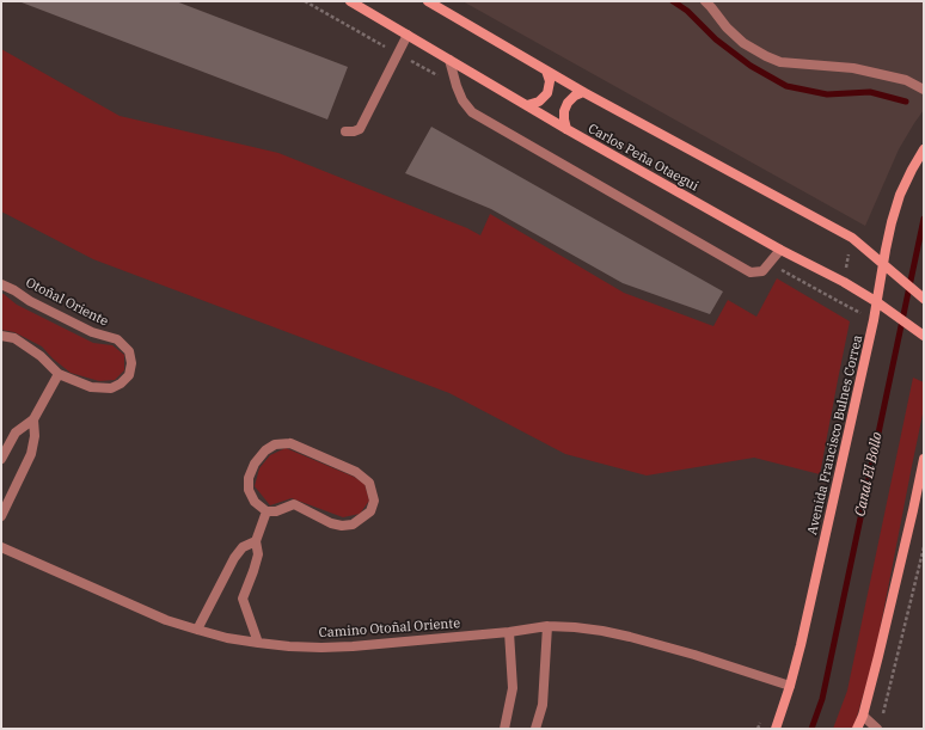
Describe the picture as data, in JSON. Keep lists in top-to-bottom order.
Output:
{
  "streets": {
    "street": [
      "Carlos Peña Otaegui",
      "Otoñal Oriente",
      "Avenida Francisco Bulnes Correa",
      "Camino Otoñal Oriente"
    ]
  },
  "crossings": [
    ["Carlos Peña Otaegui", "Avenida Francisco Bulnes Correa"],
    ["Avenida Francisco Bulnes Correa", "Camino Otoñal Oriente"]
  ],
  "water": ["Canal El Bollo"]
}
